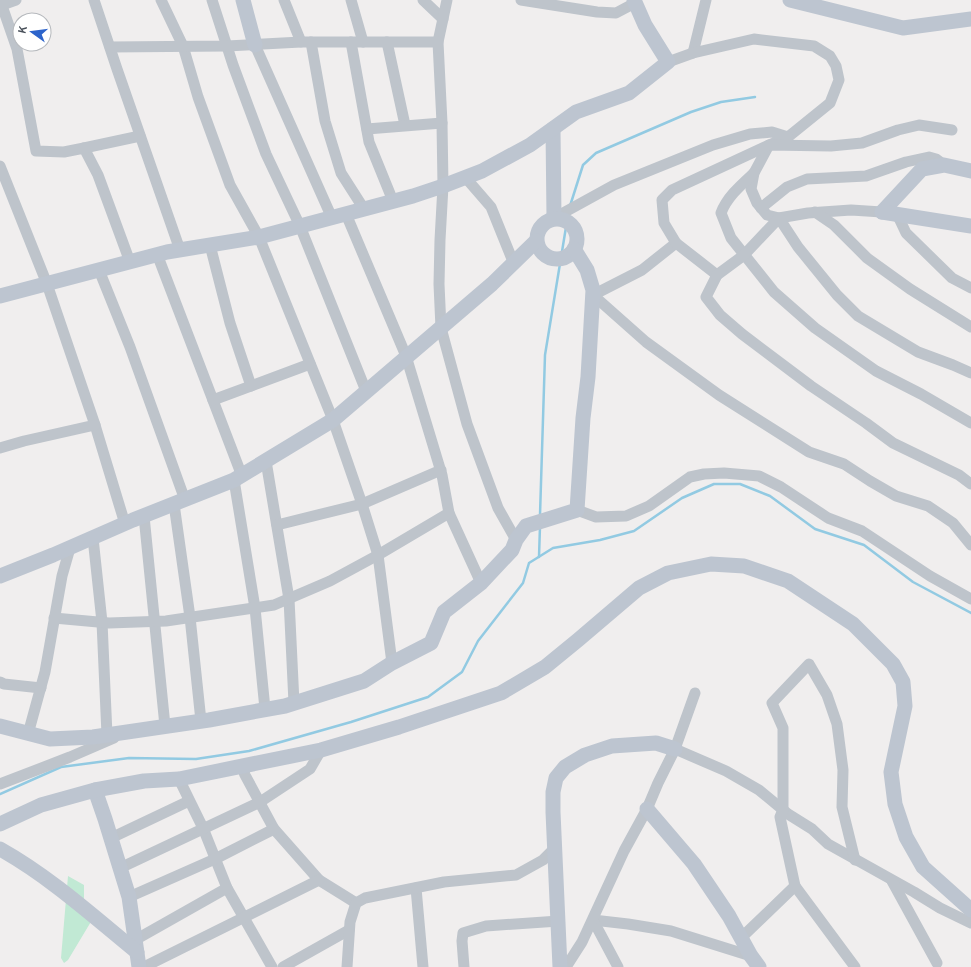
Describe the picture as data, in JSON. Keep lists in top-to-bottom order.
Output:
{
  "north": "left"
}
